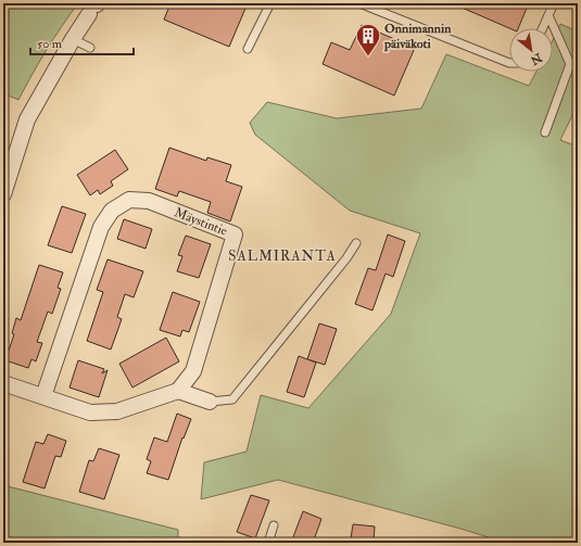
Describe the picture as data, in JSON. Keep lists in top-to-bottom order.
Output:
{
  "streets": {
    "street": ["Mäystintie"]
  },
  "districts": ["SALMIRANTA"],
  "places": {
    "building": ["Onnimannin päiväkoti"]
  },
  "scale_bar": "50 m",
  "north": "bottom right"
}
